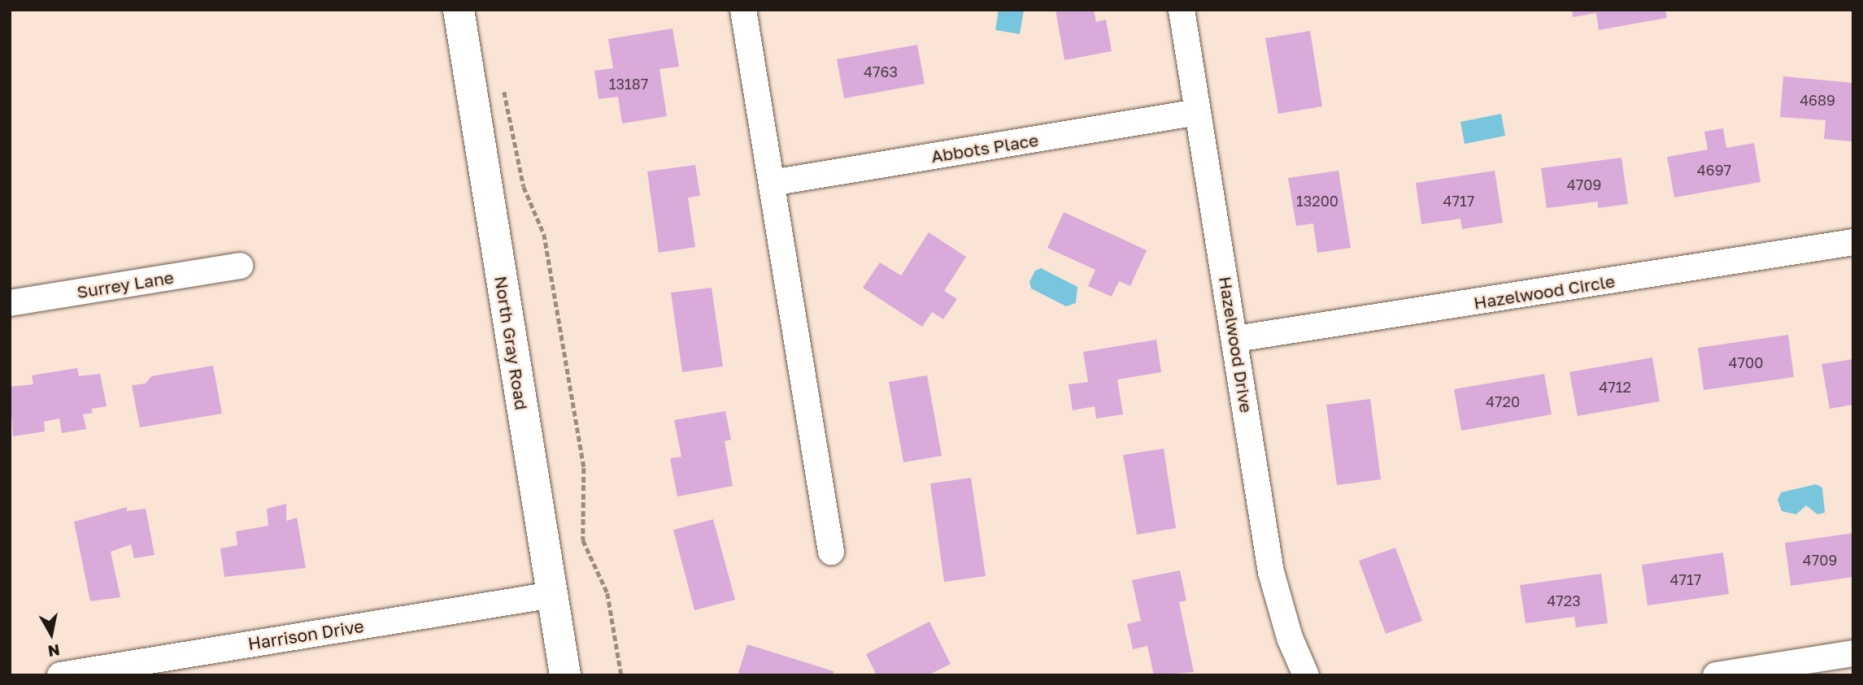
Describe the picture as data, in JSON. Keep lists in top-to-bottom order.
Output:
{
  "streets": {
    "street": [
      "Abbots Place",
      "Surrey Lane",
      "Hazelwood Circle",
      "North Gray Road",
      "Hazelwood Drive",
      "Harrison Drive"
    ]
  },
  "crossings": [
    ["Abbots Place", "Hazelwood Drive"],
    ["Hazelwood Circle", "Hazelwood Drive"],
    ["North Gray Road", "Harrison Drive"]
  ],
  "house_numbers": [
    "4763",
    "13187",
    "4689",
    "4697",
    "4709",
    "13200",
    "4717",
    "4700",
    "4712",
    "4720",
    "4709",
    "4717",
    "4723"
  ],
  "north": "bottom"
}
